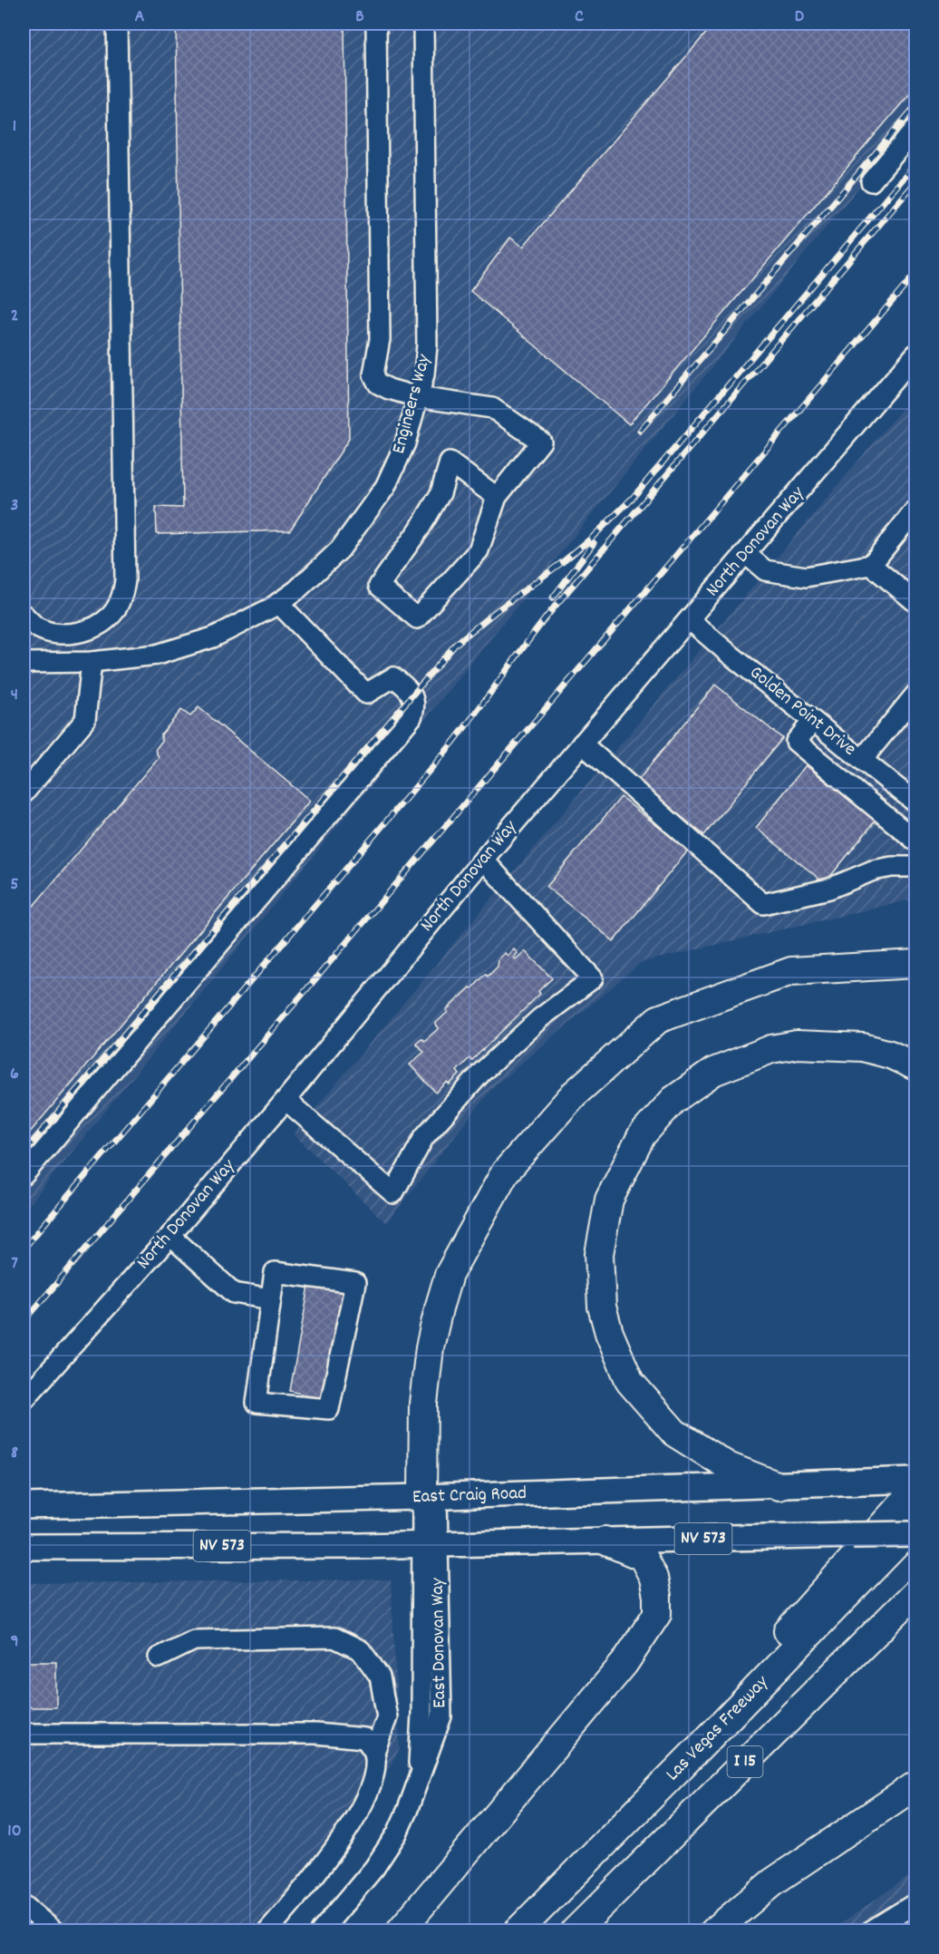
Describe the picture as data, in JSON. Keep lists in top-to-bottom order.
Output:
{
  "streets": {
    "highway": ["Las Vegas Freeway", "I 15"],
    "main road": ["East Craig Road", "NV 573"],
    "street": [
      "Engineers Way",
      "North Donovan Way",
      "Golden Point Drive",
      "East Donovan Way"
    ]
  },
  "crossings": [
    ["North Donovan Way", "Golden Point Drive"],
    ["East Craig Road", "East Donovan Way"],
    ["NV 573", "East Donovan Way"]
  ],
  "grid": {
    "columns": [
      "A",
      "B",
      "C",
      "D"
    ],
    "rows": [
      "1",
      "2",
      "3",
      "4",
      "5",
      "6",
      "7",
      "8",
      "9",
      "10"
    ]
  }
}
